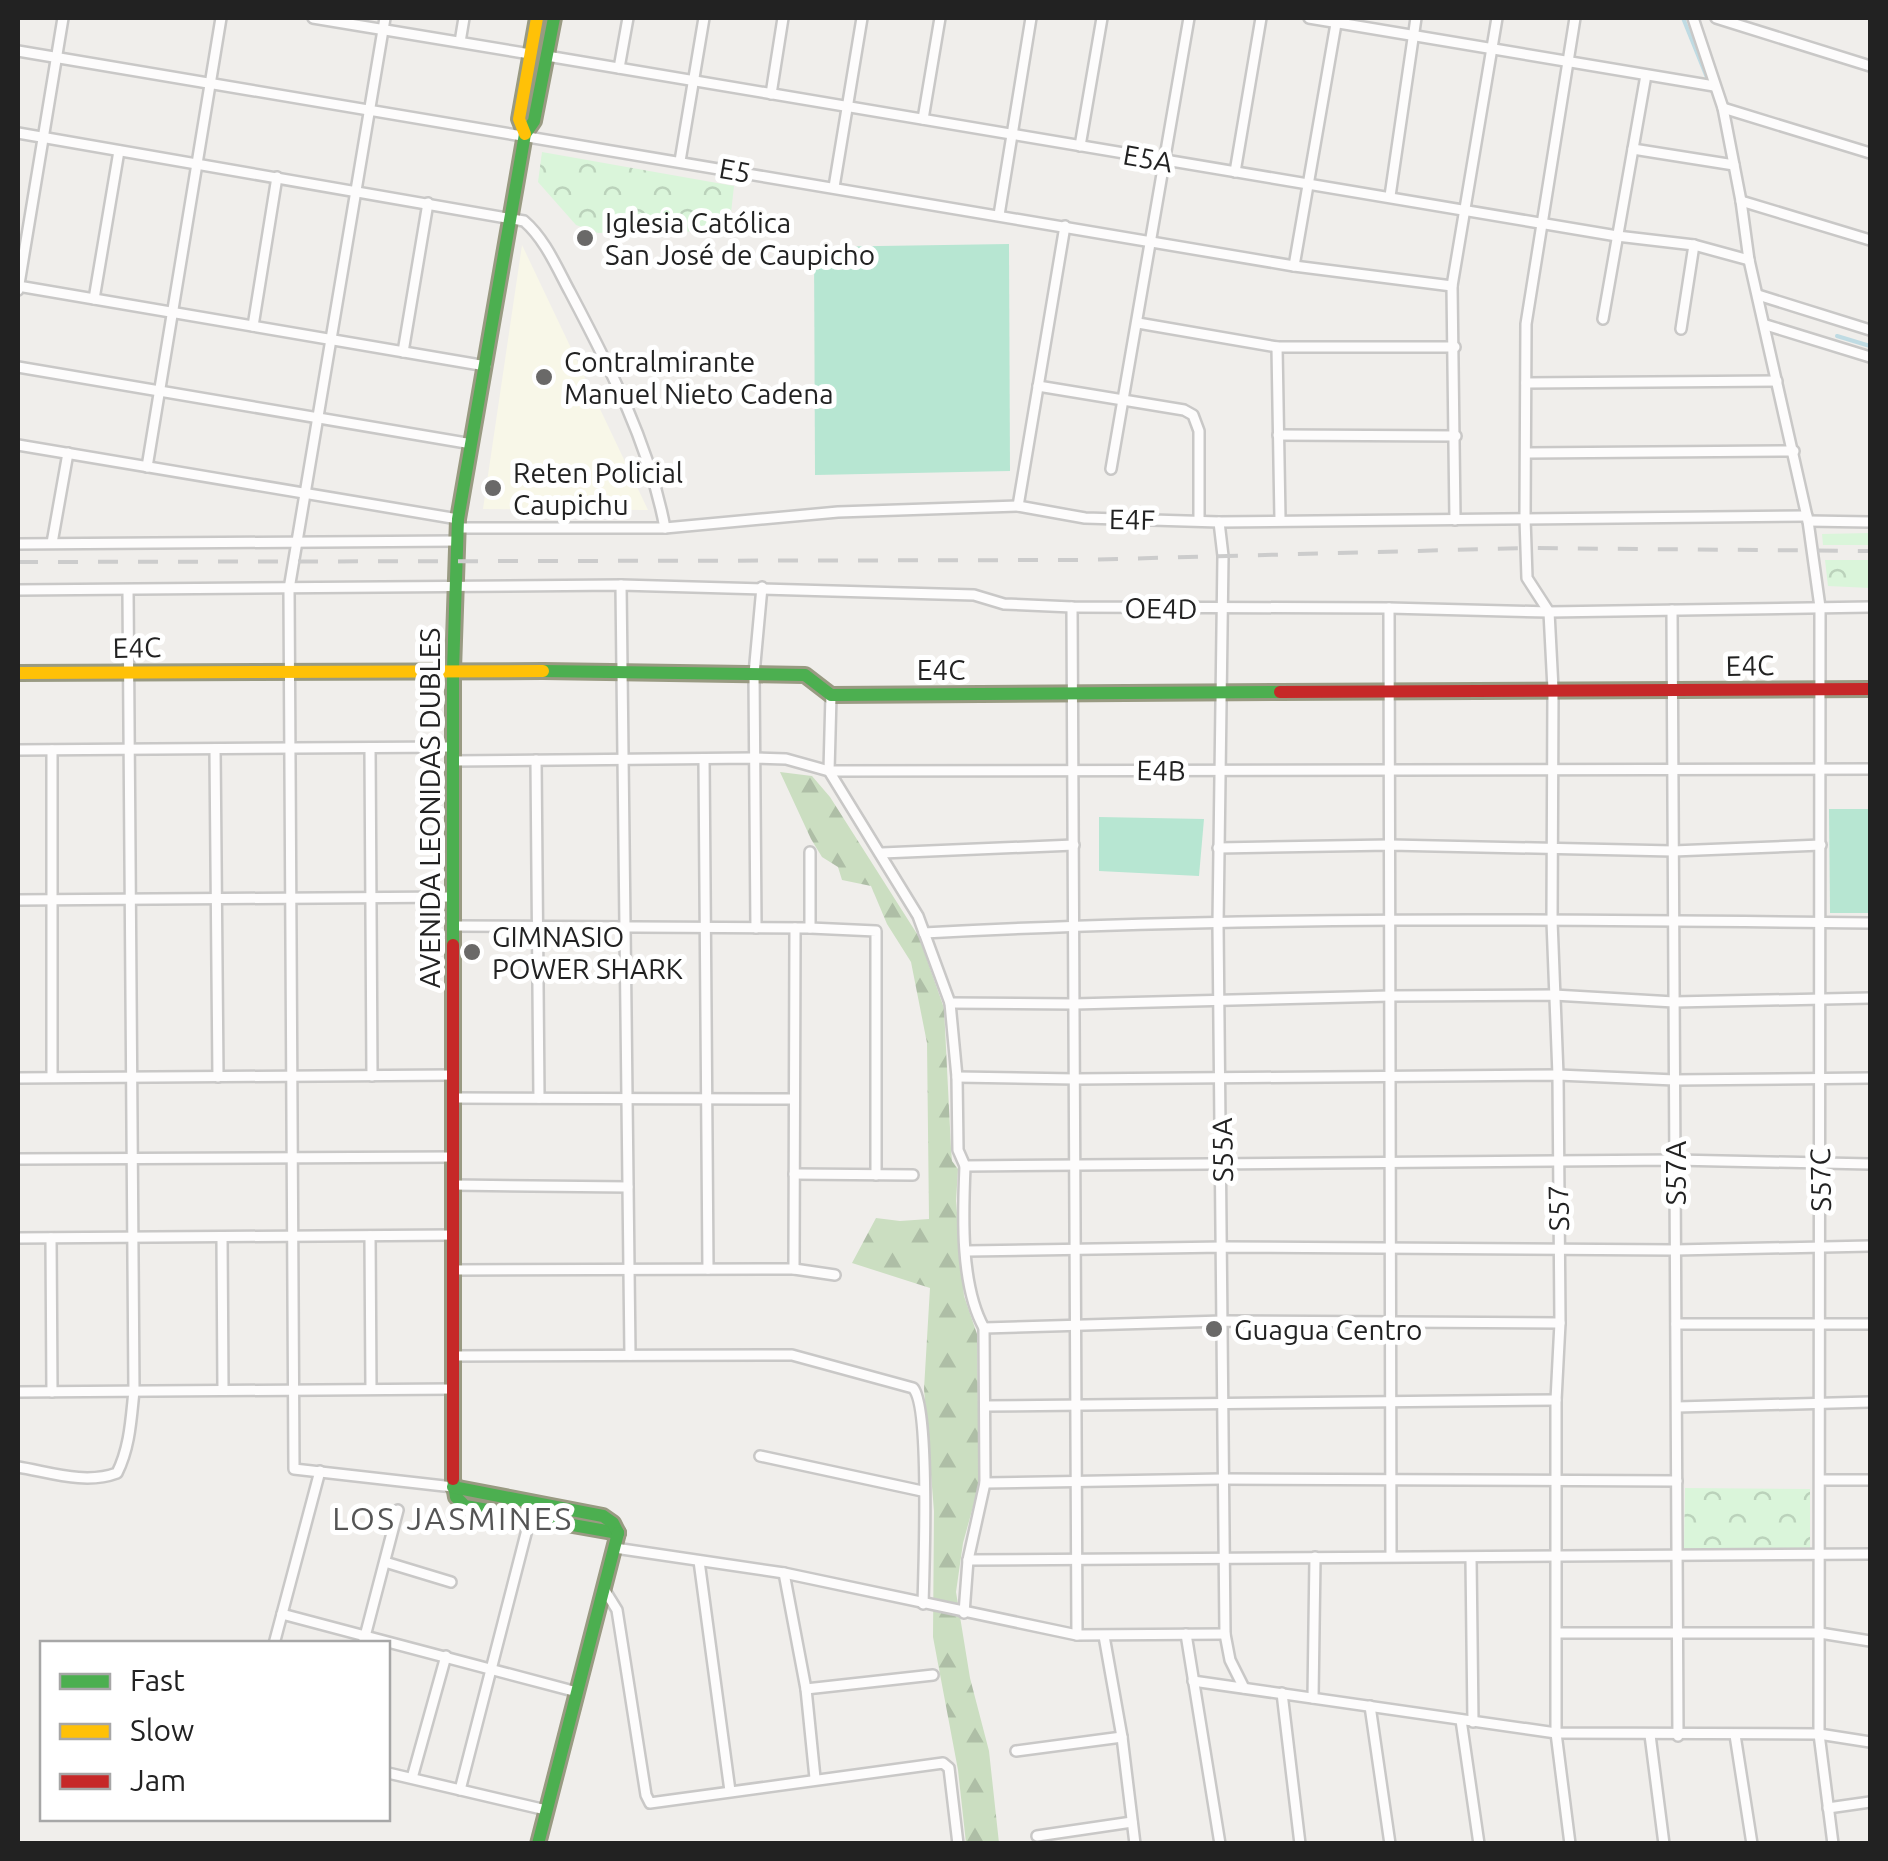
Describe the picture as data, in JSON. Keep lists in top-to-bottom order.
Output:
{
  "streets": {
    "main road": ["E4C", "AVENIDA LEONIDAS DUBLES"],
    "street": [
      "E5A",
      "E5",
      "E4F",
      "OE4D",
      "E4B",
      "S55A",
      "S57A",
      "S57C",
      "S57"
    ]
  },
  "crossings": [
    ["E5A", "AVENIDA LEONIDAS DUBLES"],
    ["E5A", "S57C"],
    ["E5", "AVENIDA LEONIDAS DUBLES"],
    ["E4F", "AVENIDA LEONIDAS DUBLES"],
    ["E4F", "S55A"],
    ["E4F", "S57C"],
    ["OE4D", "AVENIDA LEONIDAS DUBLES"],
    ["OE4D", "S55A"],
    ["OE4D", "S57A"],
    ["OE4D", "S57C"],
    ["OE4D", "S57"],
    ["E4C", "AVENIDA LEONIDAS DUBLES"],
    ["E4C", "S55A"],
    ["E4C", "S57A"],
    ["E4C", "S57C"],
    ["E4C", "S57"],
    ["E4B", "AVENIDA LEONIDAS DUBLES"],
    ["E4B", "S55A"],
    ["E4B", "S57A"],
    ["E4B", "S57C"],
    ["E4B", "S57"]
  ],
  "districts": ["LOS JASMINES"],
  "places": [
    "Iglesia Católica San José de Caupicho",
    "Contralmirante Manuel Nieto Cadena",
    "Reten Policial Caupichu",
    "GIMNASIO POWER SHARK",
    "Guagua Centro"
  ],
  "legend": ["Fast", "Slow", "Jam"]
}
